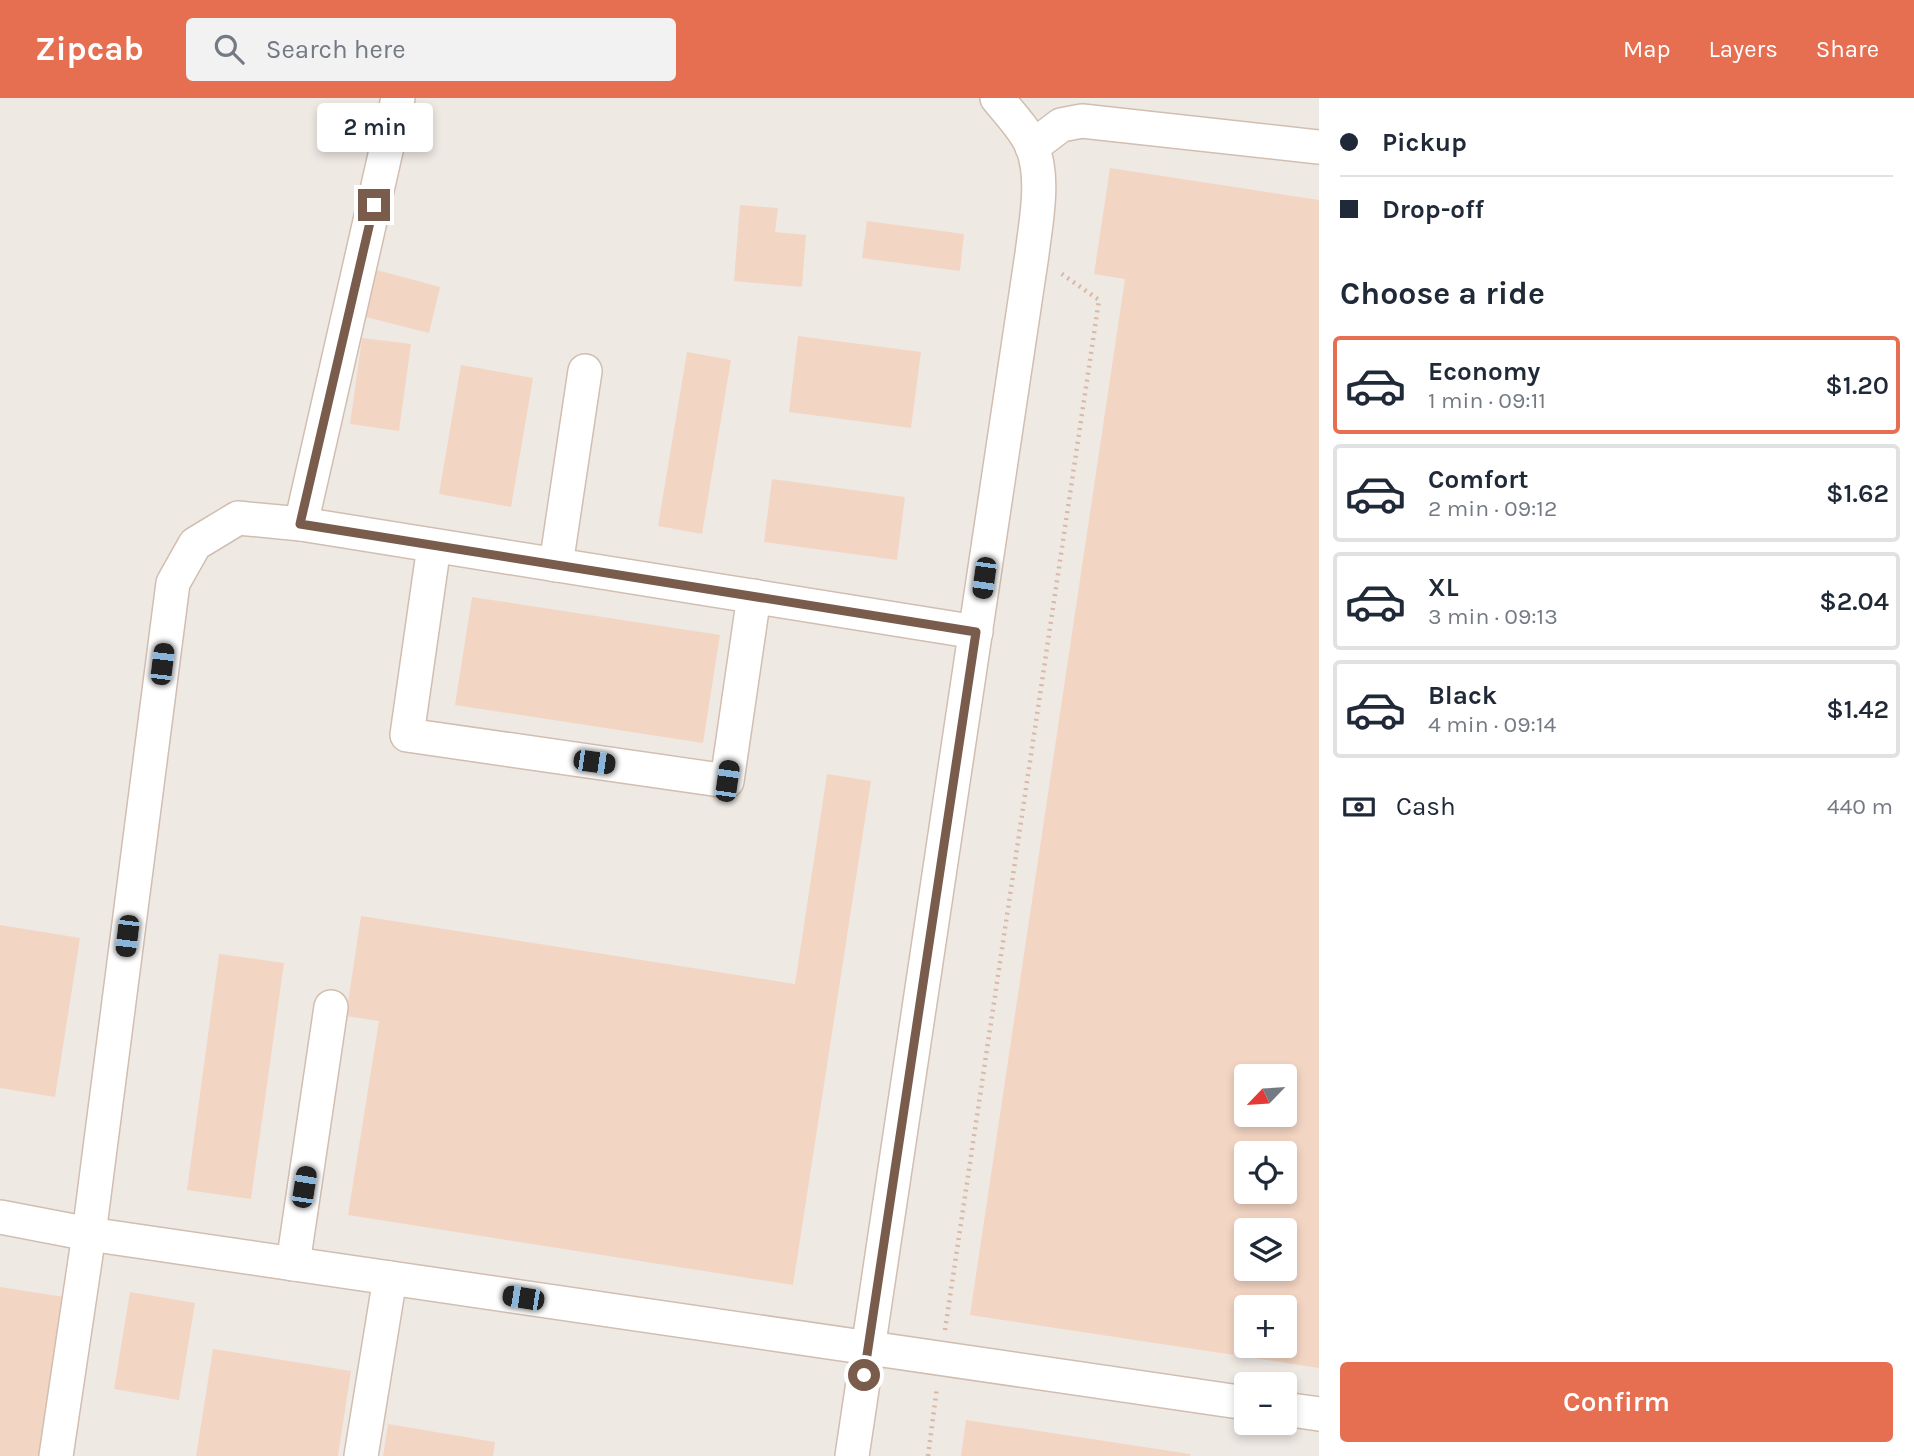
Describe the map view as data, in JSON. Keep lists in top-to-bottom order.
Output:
{
  "north": "bottom left",
  "page": {
    "header": "Zipcab",
    "search": "Search here",
    "nav": ["Map", "Layers", "Share"],
    "banner": ["Pickup", "Drop-off"],
    "bubble": "2 min",
    "heading": "Choose a ride",
    "list": [
      {
        "name": "Economy",
        "note": "1 min · 09:11",
        "value": "$1.20"
      },
      {
        "name": "Comfort",
        "note": "2 min · 09:12",
        "value": "$1.62"
      },
      {
        "name": "XL",
        "note": "3 min · 09:13",
        "value": "$2.04"
      },
      {
        "name": "Black",
        "note": "4 min · 09:14",
        "value": "$1.42"
      }
    ],
    "pay": ["Cash", "440 m"],
    "map_buttons": ["+", "−"],
    "buttons": "Confirm"
  }
}
